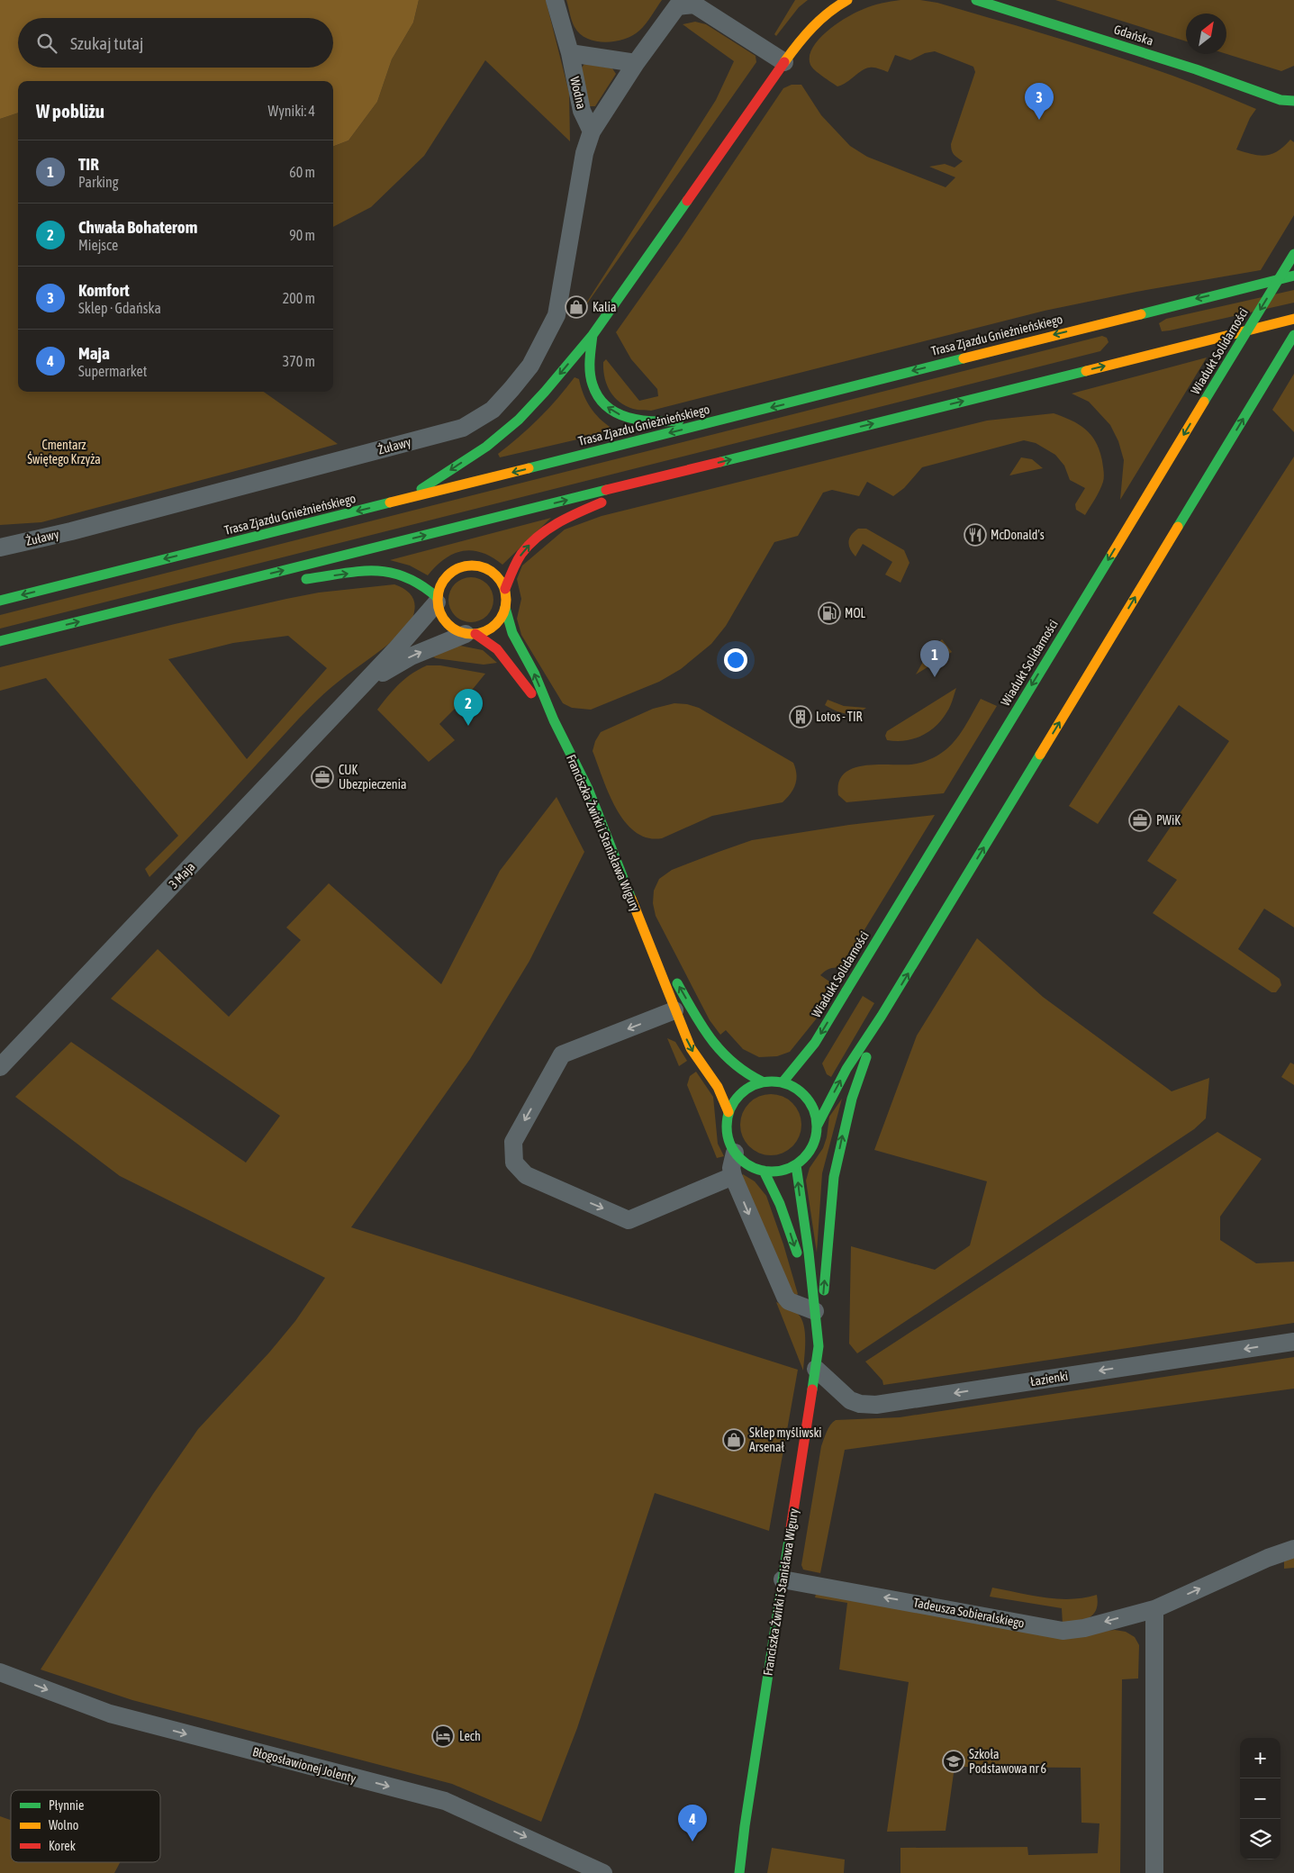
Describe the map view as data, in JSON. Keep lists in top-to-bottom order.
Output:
{
  "streets": {
    "street": [
      "Gdańska",
      "Wodna",
      "Trasa Zjazdu Gnieźnieńskiego",
      "Wiadukt Solidarności",
      "Żuławy",
      "Franciszka Żwirki i Stanisława Wigury",
      "3 Maja",
      "Łazienki",
      "Tadeusza Sobieralskiego",
      "Błogosławionej Jolenty"
    ]
  },
  "crossings": [
    ["Wodna", "Żuławy"],
    ["Wiadukt Solidarności", "Franciszka Żwirki i Stanisława Wigury"],
    ["Franciszka Żwirki i Stanisława Wigury", "3 Maja"],
    ["Franciszka Żwirki i Stanisława Wigury", "Łazienki"],
    ["Franciszka Żwirki i Stanisława Wigury", "Tadeusza Sobieralskiego"]
  ],
  "one_way": ["Łazienki", "Błogosławionej Jolenty"],
  "parks": ["Cmentarz Świętego Krzyża"],
  "places": {
    "shop": ["Kalia", "Sklep myśliwski Arsenał"],
    "restaurant": ["McDonald's"],
    "fuel station": ["MOL"],
    "building": ["Lotos - TIR"],
    "office": ["CUK Ubezpieczenia", "PWiK"],
    "hotel": ["Lech"],
    "school or university": ["Szkoła Podstawowa nr 6"]
  },
  "legend": ["Płynnie", "Wolno", "Korek"],
  "north": "top right",
  "page": {
    "search": "Szukaj tutaj",
    "heading": ["W pobliżu", "Wyniki: 4"],
    "pins": [
      "3",
      "1",
      "2",
      "4"
    ],
    "list": [
      {
        "mark": "1",
        "name": "TIR",
        "note": "Parking",
        "value": "60 m"
      },
      {
        "mark": "2",
        "name": "Chwała Bohaterom",
        "note": "Miejsce",
        "value": "90 m"
      },
      {
        "mark": "3",
        "name": "Komfort",
        "note": "Sklep · Gdańska",
        "value": "200 m"
      },
      {
        "mark": "4",
        "name": "Maja",
        "note": "Supermarket",
        "value": "370 m"
      }
    ],
    "map_buttons": ["+", "−"]
  }
}
